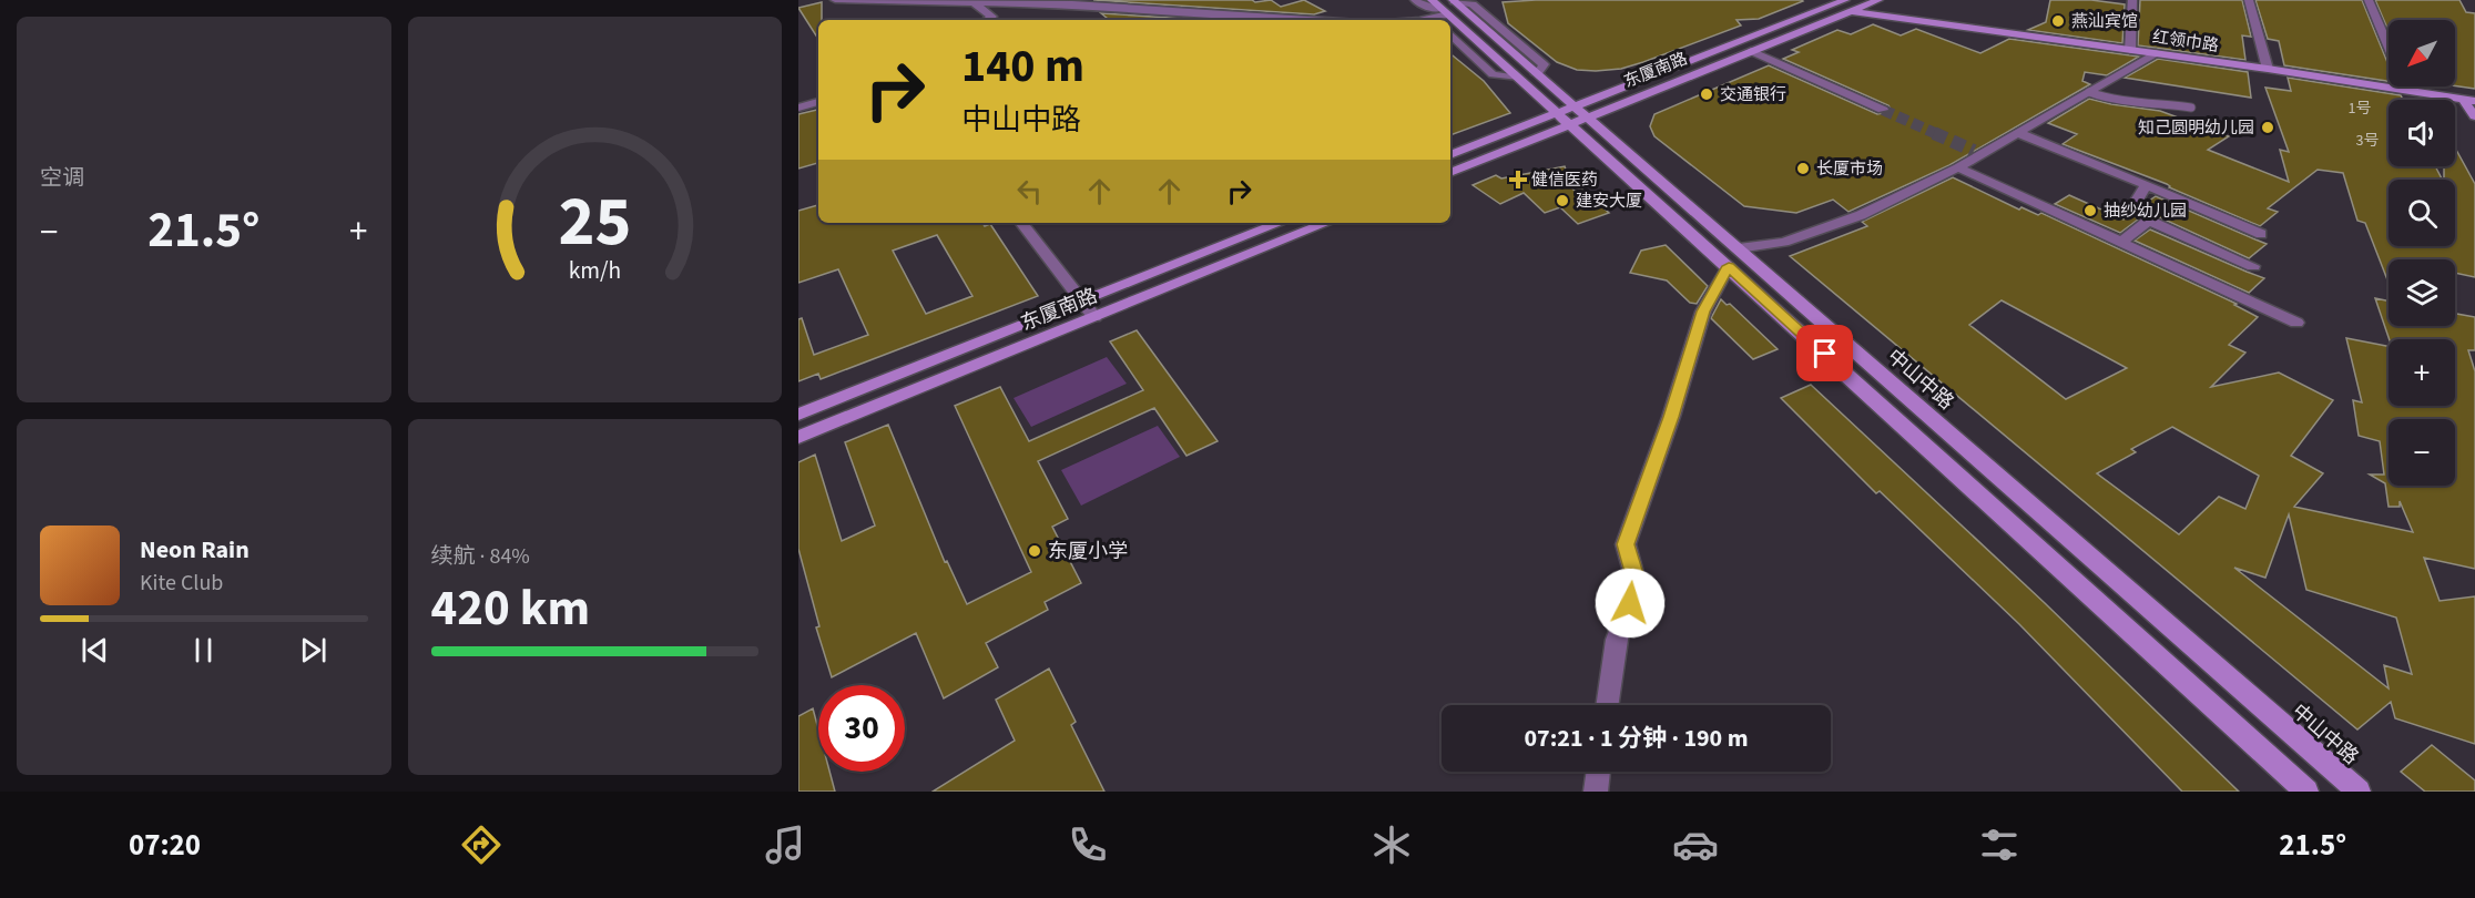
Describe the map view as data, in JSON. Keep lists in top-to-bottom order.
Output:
{
  "streets": {
    "street": ["红领巾路", "东厦南路", "中山中路"]
  },
  "crossings": [
    ["红领巾路", "东厦南路"],
    ["东厦南路", "中山中路"]
  ],
  "places": {
    "other": [
      "燕汕宾馆",
      "交通银行",
      "知己圆明幼儿园",
      "长厦市场",
      "建安大厦",
      "抽纱幼儿园",
      "东厦小学"
    ],
    "health": ["健信医药"]
  },
  "house_numbers": ["1号", "3号"],
  "north": "bottom left",
  "page": {
    "tile": [
      "空调",
      ["续航 · 84%", "420 km"]
    ],
    "map_buttons": ["+", "−"],
    "turn": ["140 m", "中山中路"],
    "heat": ["−", "21.5°", "+"],
    "song": ["Neon Rain", "Kite Club"],
    "limit": "30",
    "trip": "07:21 · 1 分钟 · 190 m",
    "tabs": ["07:20", "21.5°"],
    "gauge": ["25", "km/h"]
  }
}
